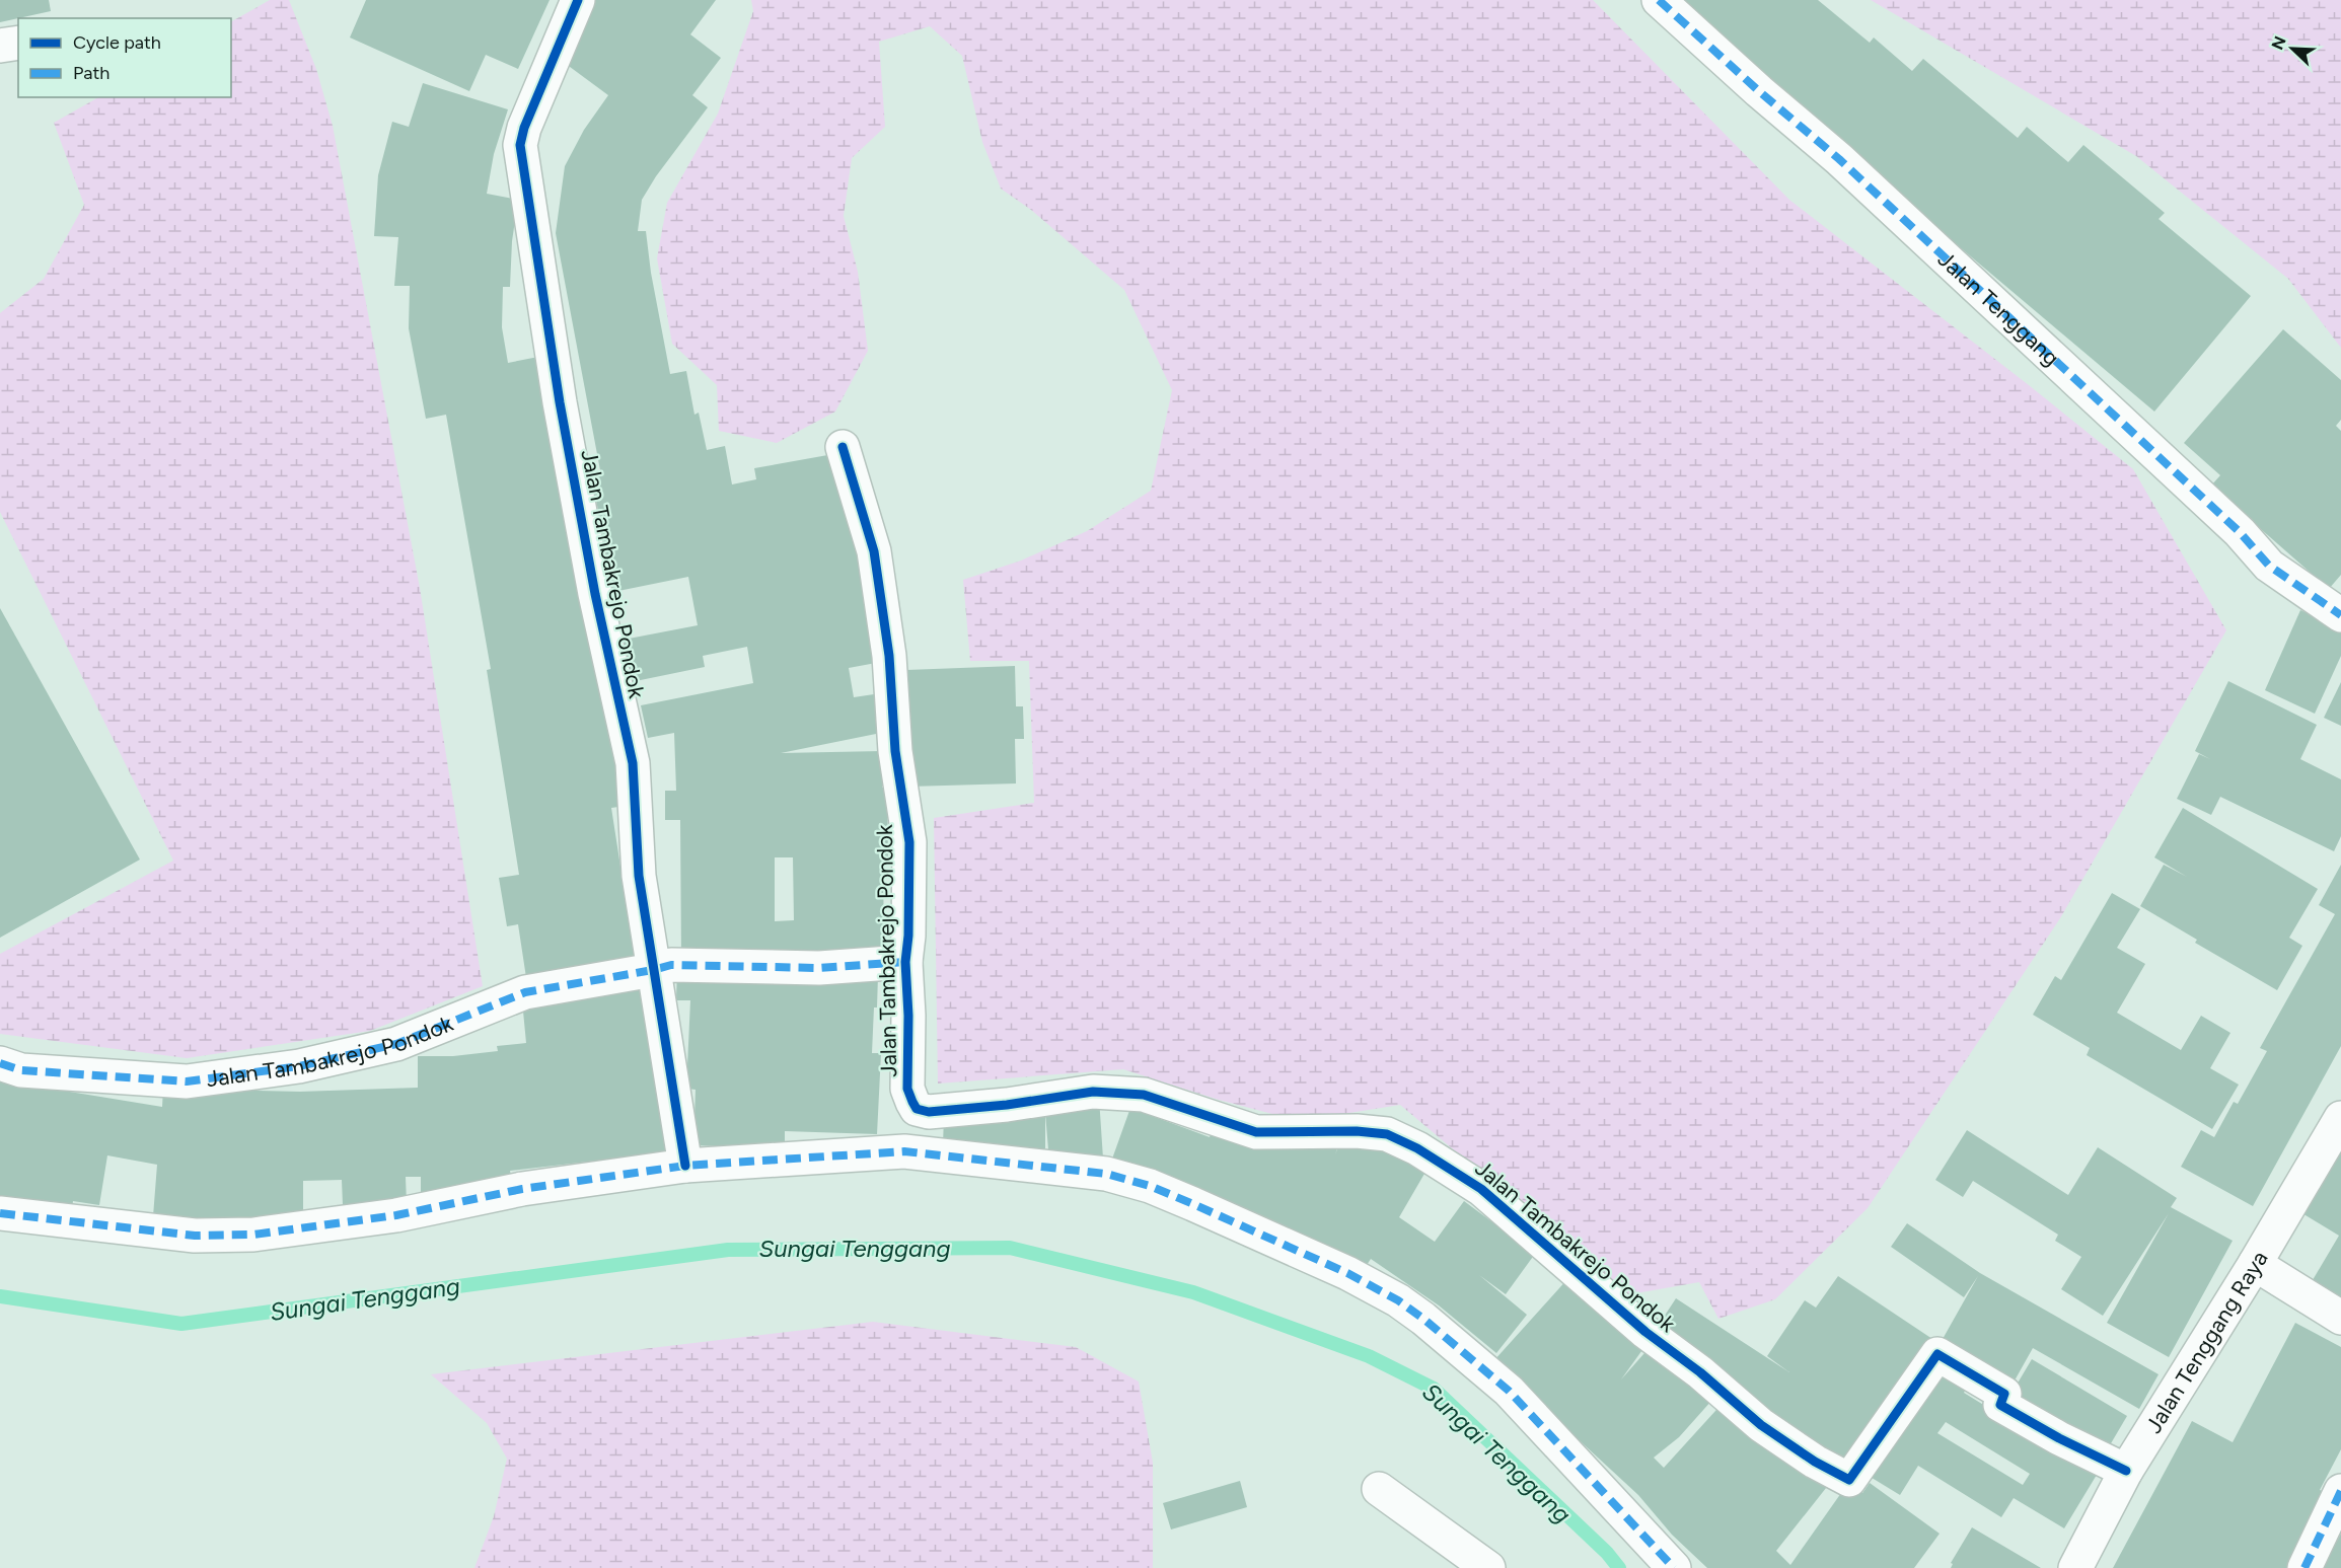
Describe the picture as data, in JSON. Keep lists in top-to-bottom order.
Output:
{
  "streets": {
    "street": ["Jalan Tenggang", "Jalan Tambakrejo Pondok", "Jalan Tenggang Raya"]
  },
  "crossings": [
    ["Jalan Tambakrejo Pondok", "Jalan Tenggang Raya"]
  ],
  "water": ["Sungai Tenggang"],
  "legend": ["Cycle path", "Path"],
  "north": "top left"
}
